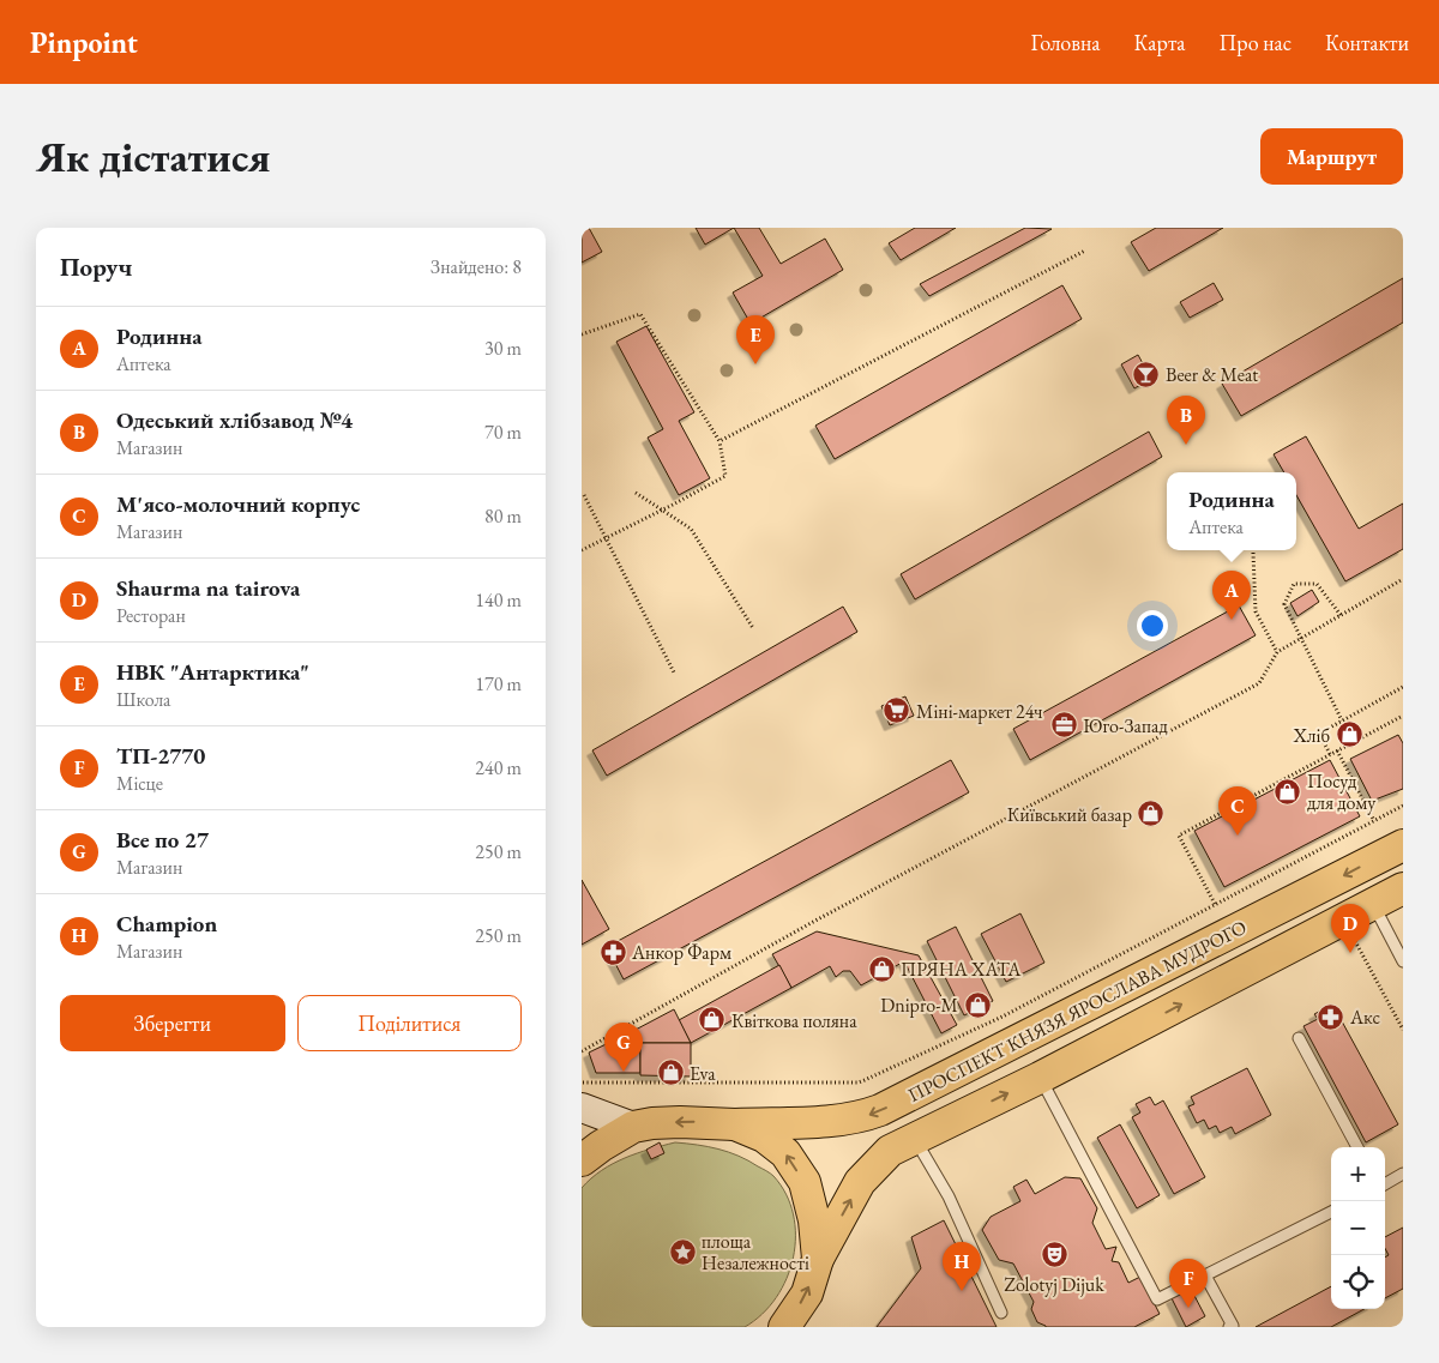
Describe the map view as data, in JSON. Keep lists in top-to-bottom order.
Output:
{
  "streets": {
    "main road": ["ПРОСПЕКТ КНЯЗЯ ЯРОСЛАВА МУДРОГО"]
  },
  "places": {
    "bar": ["Beer & Meat"],
    "supermarket": ["Міні-маркет 24ч"],
    "office": ["Юго-Запад"],
    "shop": [
      "Хліб",
      "Посуд для дому",
      "Київський базар",
      "ПРЯНА ХАТА",
      "Dnipro-M",
      "Квіткова поляна",
      "Eva"
    ],
    "pharmacy": ["Анкор Фарм", "Акс"],
    "place": ["площа Незалежності"],
    "theatre": ["Zolotyj Dijuk"]
  },
  "page": {
    "header": "Pinpoint",
    "nav": [
      "Головна",
      "Карта",
      "Про нас",
      "Контакти"
    ],
    "buttons": [
      "Маршрут",
      ["Зберегти", "Поділитися"]
    ],
    "title": "Як дістатися",
    "heading": ["Поруч", "Знайдено: 8"],
    "list": [
      {
        "mark": "A",
        "name": "Родинна",
        "note": "Аптека",
        "value": "30 m"
      },
      {
        "mark": "B",
        "name": "Одеський хлібзавод №4",
        "note": "Магазин",
        "value": "70 m"
      },
      {
        "mark": "C",
        "name": "М'ясо-молочний корпус",
        "note": "Магазин",
        "value": "80 m"
      },
      {
        "mark": "D",
        "name": "Shaurma na tairova",
        "note": "Ресторан",
        "value": "140 m"
      },
      {
        "mark": "E",
        "name": "НВК \"Антарктика\"",
        "note": "Школа",
        "value": "170 m"
      },
      {
        "mark": "F",
        "name": "ТП-2770",
        "note": "Місце",
        "value": "240 m"
      },
      {
        "mark": "G",
        "name": "Все по 27",
        "note": "Магазин",
        "value": "250 m"
      },
      {
        "mark": "H",
        "name": "Champion",
        "note": "Магазин",
        "value": "250 m"
      }
    ],
    "pins": [
      "E",
      "B",
      "A",
      "C",
      "D",
      "G",
      "H",
      "F"
    ],
    "popup": ["Родинна", "Аптека"],
    "map_buttons": ["+", "−"]
  }
}
